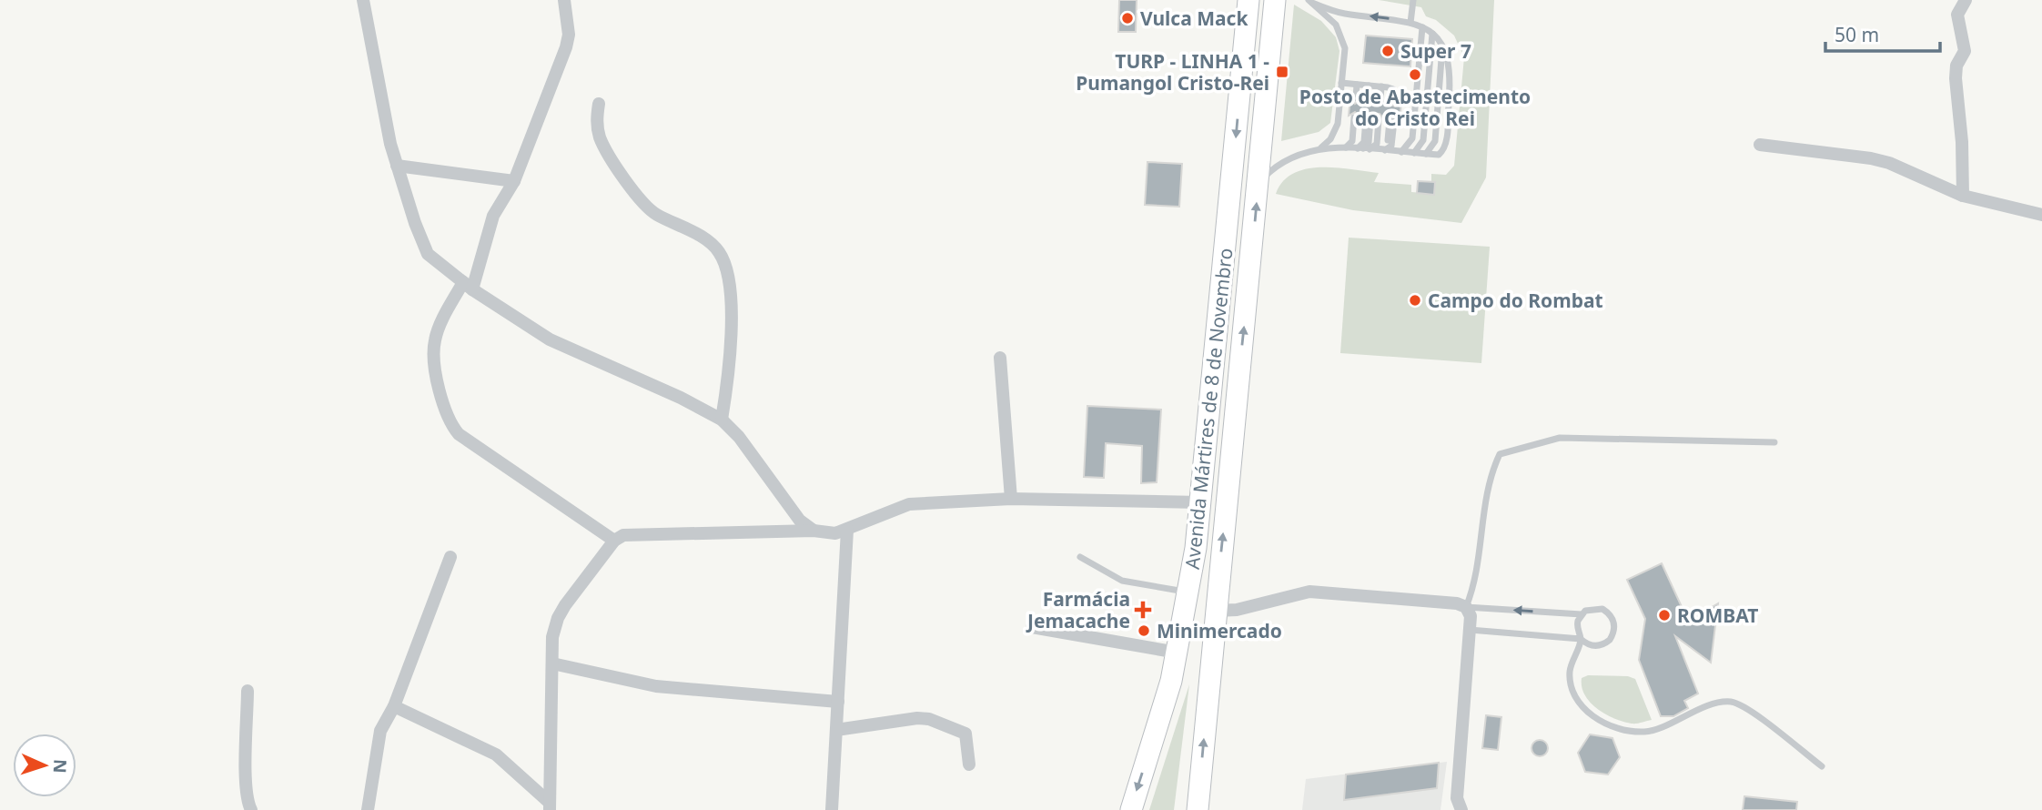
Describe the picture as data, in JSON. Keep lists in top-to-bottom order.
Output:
{
  "streets": {
    "main road": ["Avenida Mártires de 8 de Novembro"]
  },
  "places": {
    "other": [
      "Vulca Mack",
      "Super 7",
      "Posto de Abastecimento do Cristo Rei",
      "Campo do Rombat",
      "ROMBAT",
      "Minimercado"
    ],
    "transit": ["TURP - LINHA 1 - Pumangol Cristo-Rei"],
    "health": ["Farmácia Jemacache"]
  },
  "scale_bar": "50 m",
  "north": "right"
}
